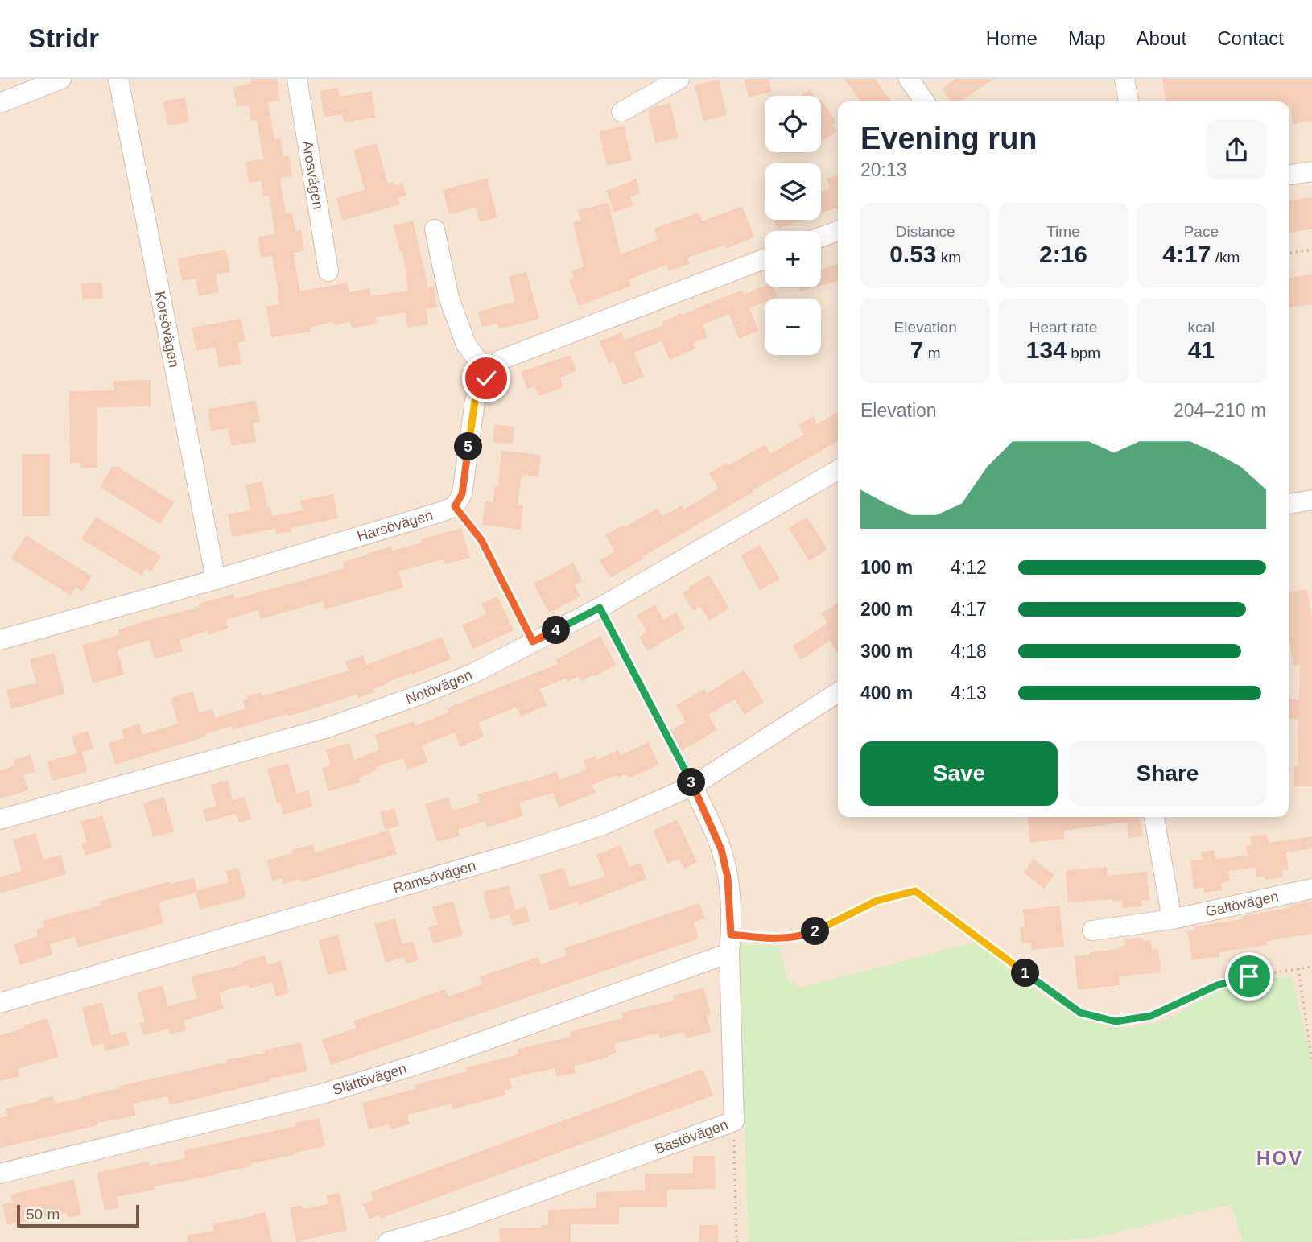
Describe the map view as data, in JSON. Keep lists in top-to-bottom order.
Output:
{
  "streets": {
    "street": [
      "Arosvägen",
      "Korsövägen",
      "Harsövägen",
      "Notövägen",
      "Ramsövägen",
      "Galtövägen",
      "Slättövägen",
      "Bastövägen"
    ]
  },
  "crossings": [
    ["Korsövägen", "Harsövägen"],
    ["Ramsövägen", "Bastövägen"],
    ["Slättövägen", "Bastövägen"]
  ],
  "districts": ["HOV"],
  "scale_bar": "50 m",
  "page": {
    "header": "Stridr",
    "nav": [
      "Home",
      "Map",
      "About",
      "Contact"
    ],
    "map_buttons": ["+", "−"],
    "heading": ["Evening run", "20:13"],
    "stats": [
      ["Distance", "0.53 km"],
      ["Time", "2:16"],
      ["Pace", "4:17 /km"],
      ["Elevation", "7 m"],
      ["Heart rate", "134 bpm"],
      ["kcal", "41"]
    ],
    "chart": ["Elevation", "204–210 m"],
    "pins": [
      "5",
      "4",
      "3",
      "2",
      "1"
    ],
    "list": [
      {
        "name": "100 m",
        "note": "4:12"
      },
      {
        "name": "200 m",
        "note": "4:17"
      },
      {
        "name": "300 m",
        "note": "4:18"
      },
      {
        "name": "400 m",
        "note": "4:13"
      }
    ],
    "buttons": ["Save", "Share"],
    "scale": "50 m"
  }
}
